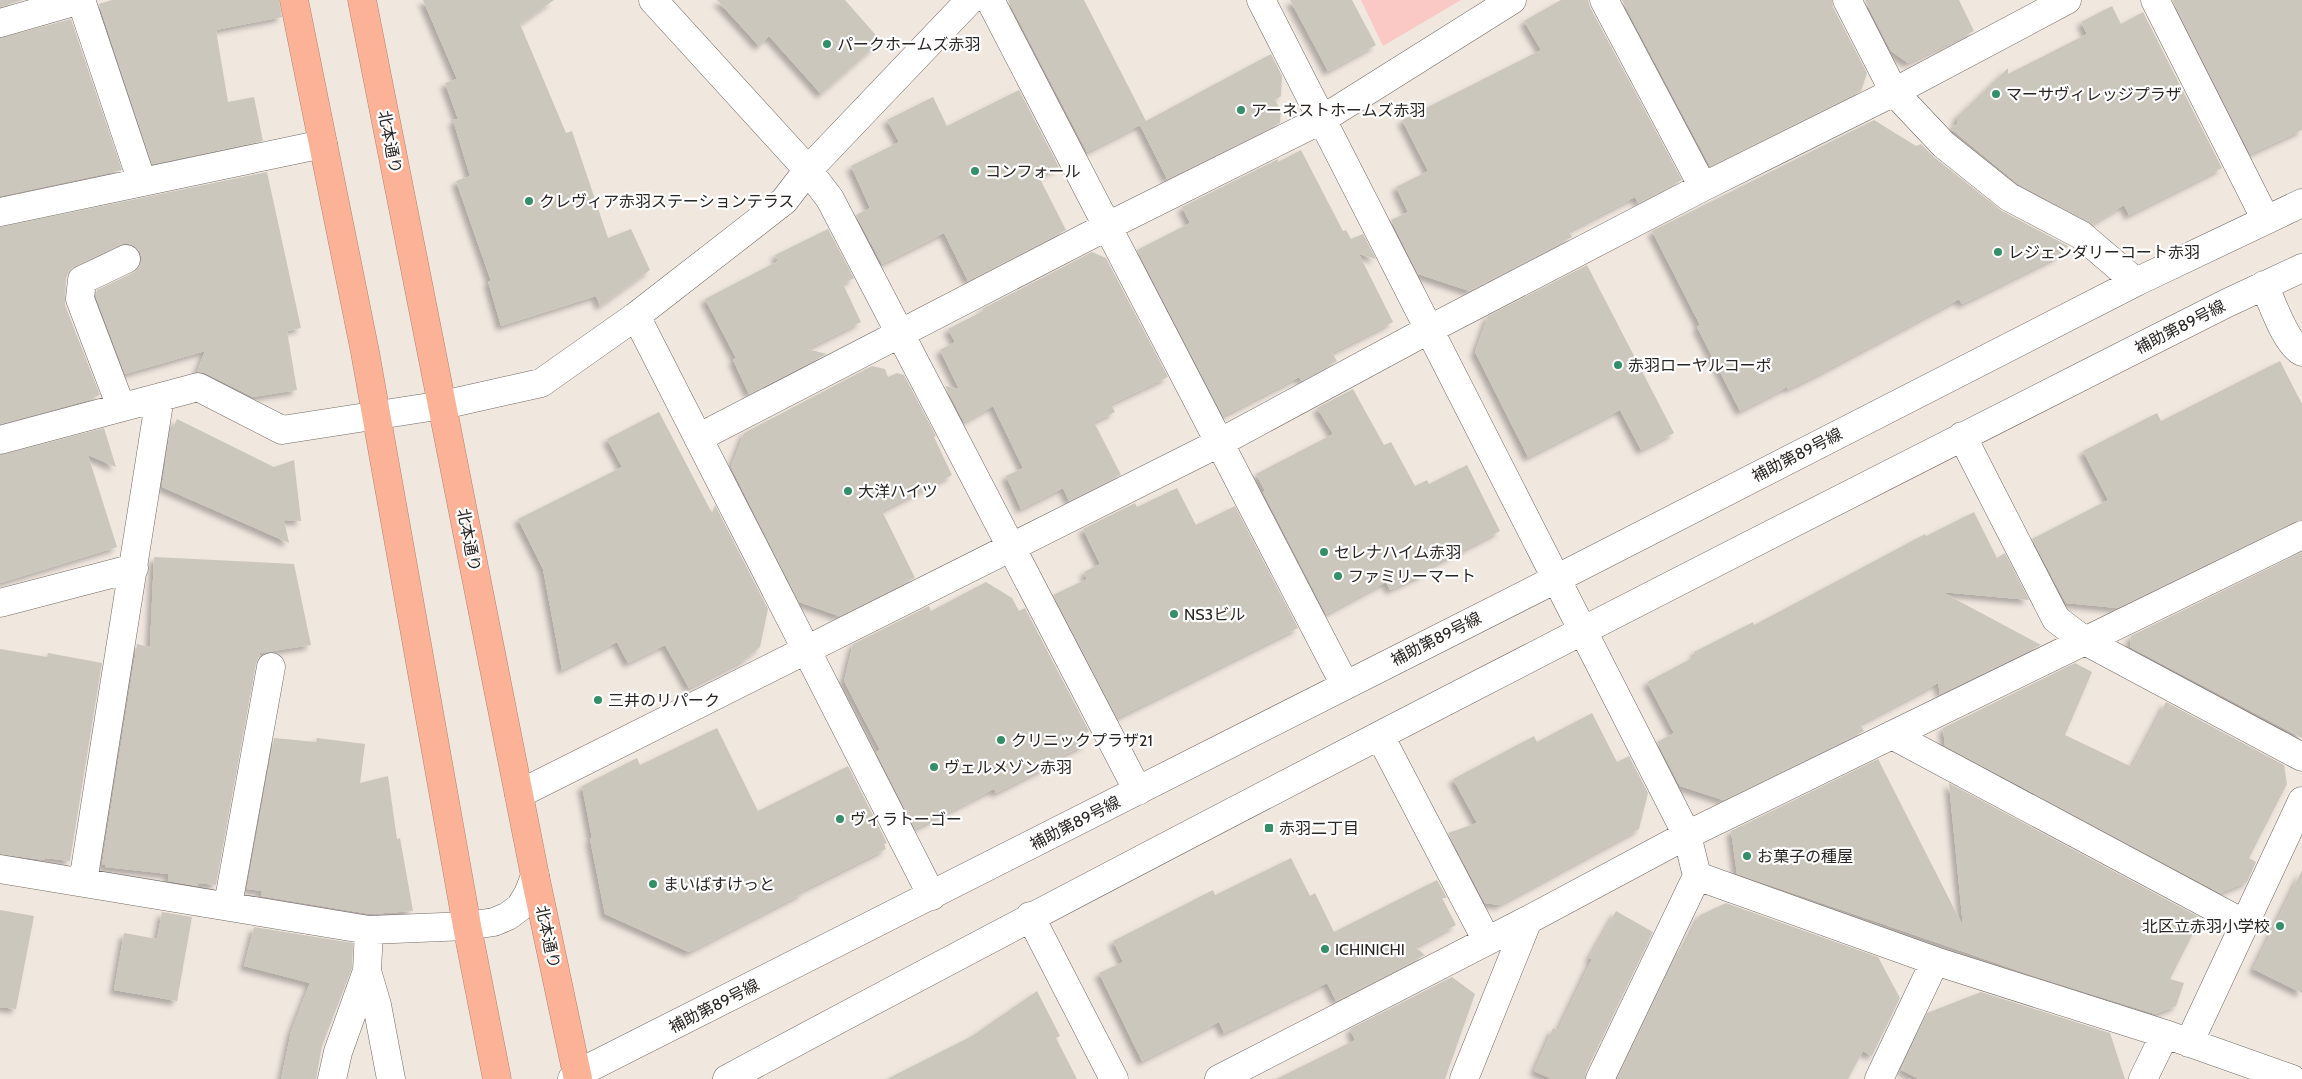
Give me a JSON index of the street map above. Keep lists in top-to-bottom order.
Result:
{
  "streets": {
    "highway": ["北本通り"],
    "street": ["補助第89号線"]
  },
  "crossings": [
    ["北本通り", "補助第89号線"]
  ],
  "places": {
    "other": [
      "パークホームズ赤羽",
      "マーサヴィレッジプラザ",
      "アーネストホームズ赤羽",
      "コンフォール",
      "クレヴィア赤羽ステーションテラス",
      "レジェンダリーコート赤羽",
      "赤羽ローヤルコーポ",
      "大洋ハイツ",
      "セレナハイム赤羽",
      "ファミリーマート",
      "NS3ビル",
      "三井のリパーク",
      "クリニックプラザ21",
      "ヴェルメゾン赤羽",
      "ヴィラトーゴー",
      "お菓子の種屋",
      "まいばすけっと",
      "北区立赤羽小学校",
      "ICHINICHI"
    ],
    "transit": ["赤羽二丁目"]
  }
}
